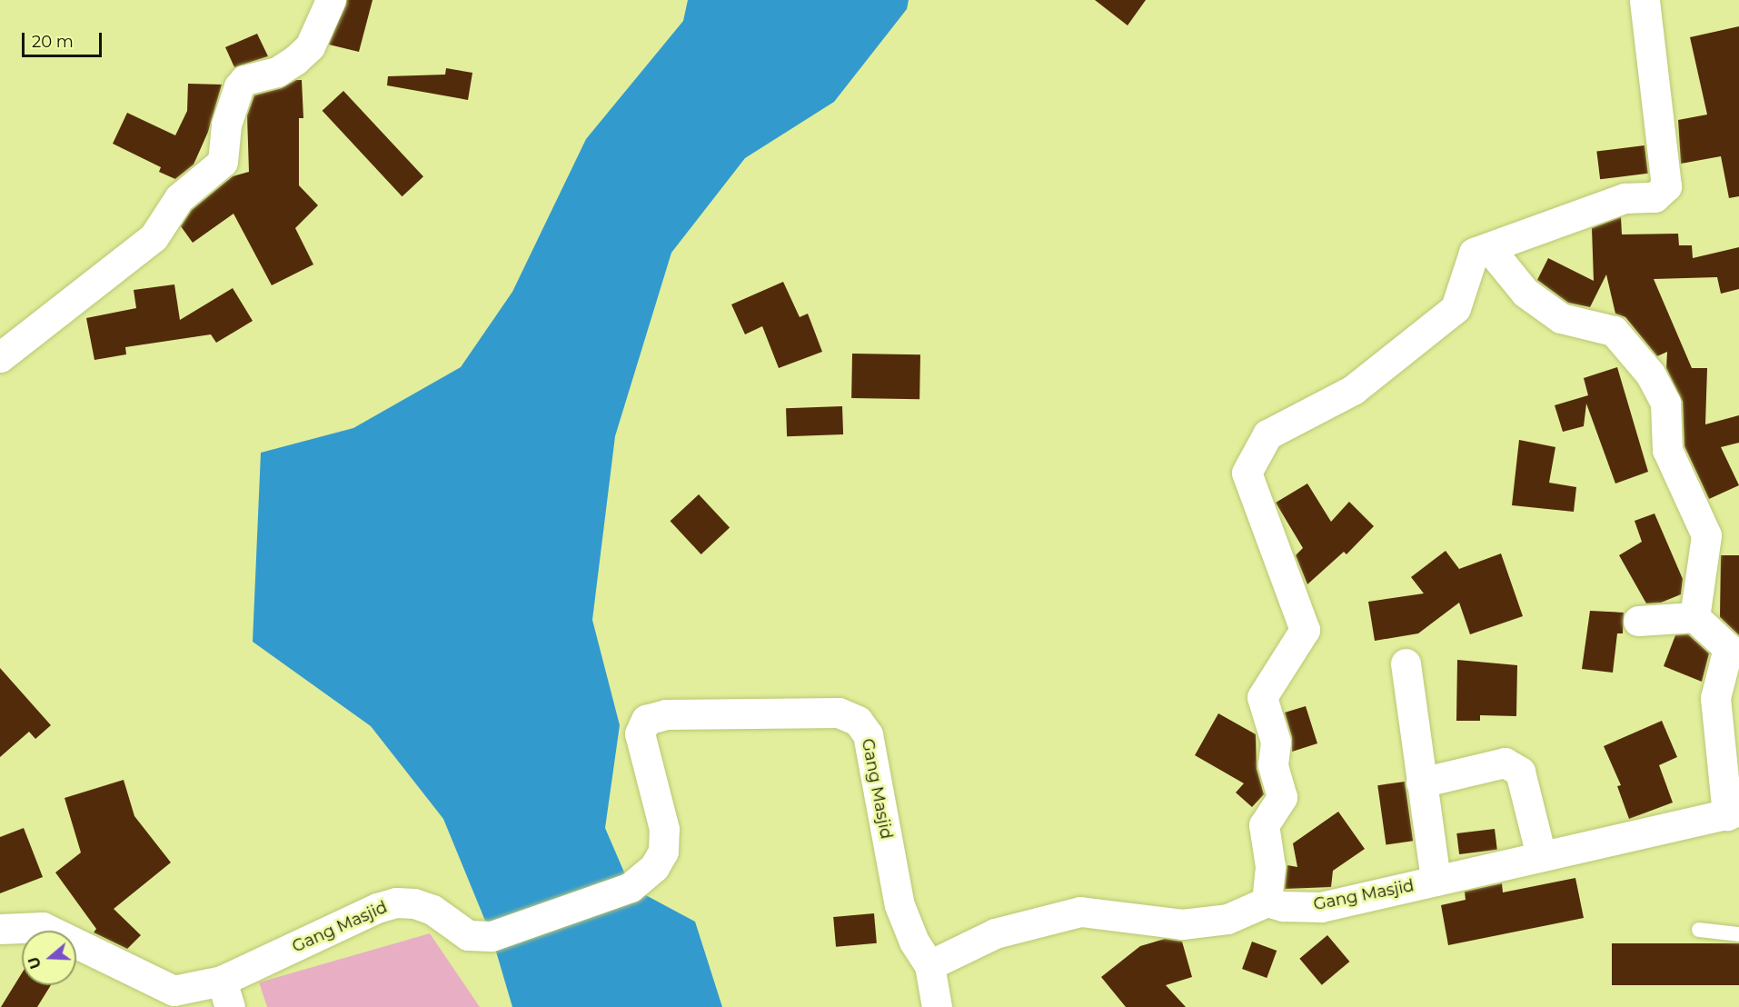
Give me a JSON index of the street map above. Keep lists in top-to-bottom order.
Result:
{
  "streets": {
    "street": ["Gang Masjid"]
  },
  "scale_bar": "20 m",
  "north": "left"
}
